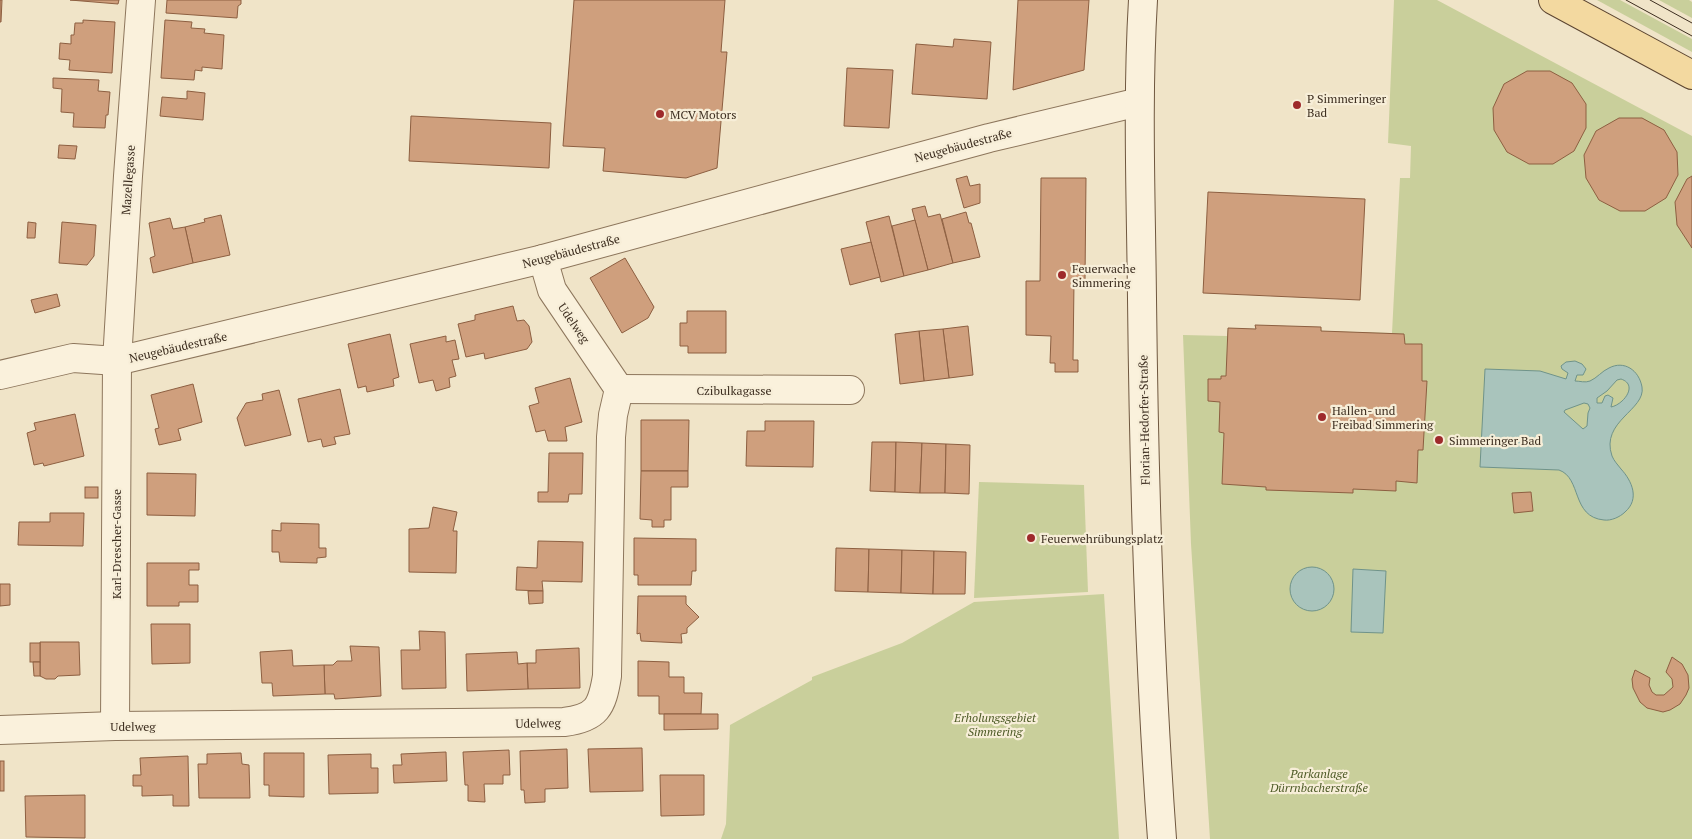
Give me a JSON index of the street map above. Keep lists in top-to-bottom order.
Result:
{
  "streets": {
    "street": [
      "Neugebäudestraße",
      "Mazellegasse",
      "Udelweg",
      "Czibulkagasse",
      "Florian-Hedorfer-Straße",
      "Karl-Drescher-Gasse"
    ]
  },
  "crossings": [
    ["Neugebäudestraße", "Mazellegasse"],
    ["Neugebäudestraße", "Udelweg"],
    ["Neugebäudestraße", "Florian-Hedorfer-Straße"],
    ["Neugebäudestraße", "Karl-Drescher-Gasse"],
    ["Mazellegasse", "Karl-Drescher-Gasse"],
    ["Udelweg", "Czibulkagasse"],
    ["Udelweg", "Karl-Drescher-Gasse"]
  ],
  "parks": ["Erholungsgebiet Simmering", "Parkanlage Dürrnbacherstraße"],
  "places": [
    "P Simmeringer Bad",
    "MCV Motors",
    "Feuerwache Simmering",
    "Hallen- und Freibad Simmering",
    "Simmeringer Bad",
    "Feuerwehrübungsplatz"
  ]
}
